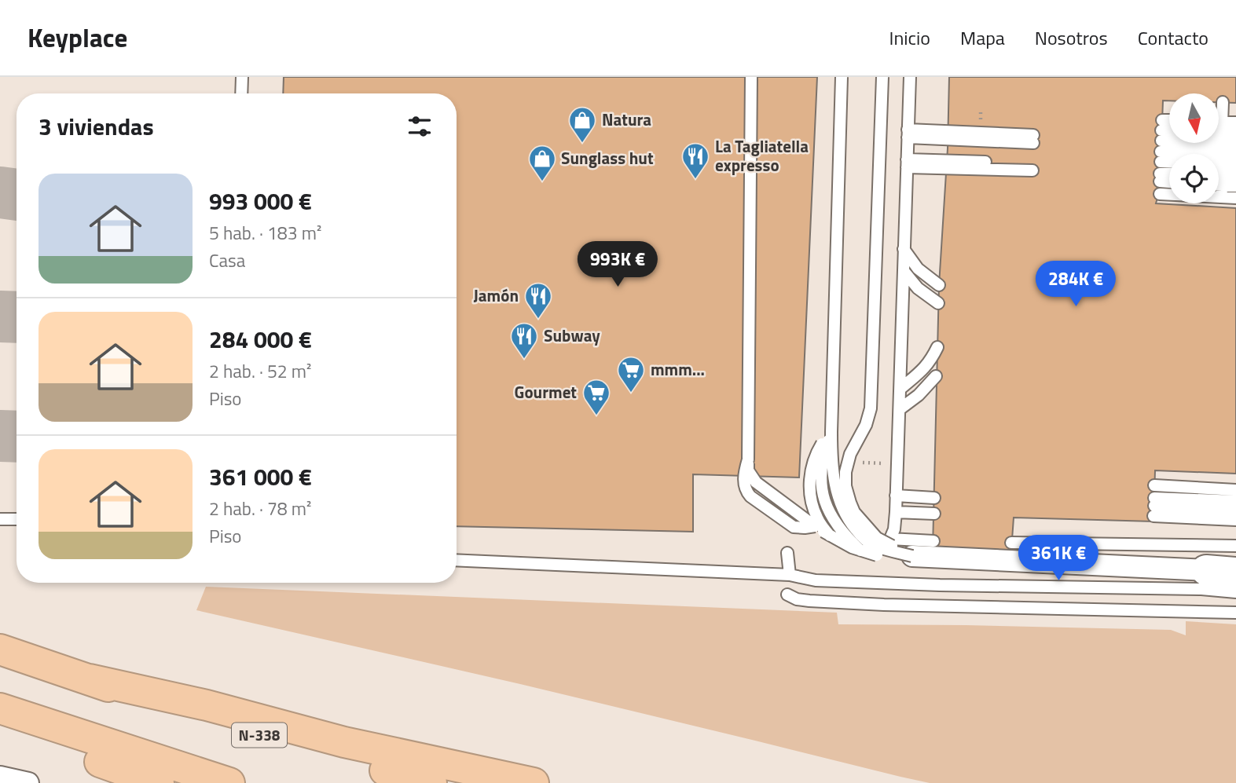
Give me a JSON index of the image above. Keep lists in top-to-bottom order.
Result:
{
  "streets": {
    "highway": ["N-338"]
  },
  "places": {
    "shop": ["Natura", "Sunglass hut"],
    "restaurant": ["La Tagliatella expresso", "Jamón", "Subway"],
    "supermarket": ["mmm...", "Gourmet"]
  },
  "north": "bottom",
  "page": {
    "header": "Keyplace",
    "nav": [
      "Inicio",
      "Mapa",
      "Nosotros",
      "Contacto"
    ],
    "heading": "3 viviendas",
    "list": [
      {
        "name": "993 000 €",
        "note": "5 hab. · 183 m² · Casa"
      },
      {
        "name": "284 000 €",
        "note": "2 hab. · 52 m² · Piso"
      },
      {
        "name": "361 000 €",
        "note": "2 hab. · 78 m² · Piso"
      }
    ],
    "price": ["993K €", "284K €", "361K €"]
  }
}
